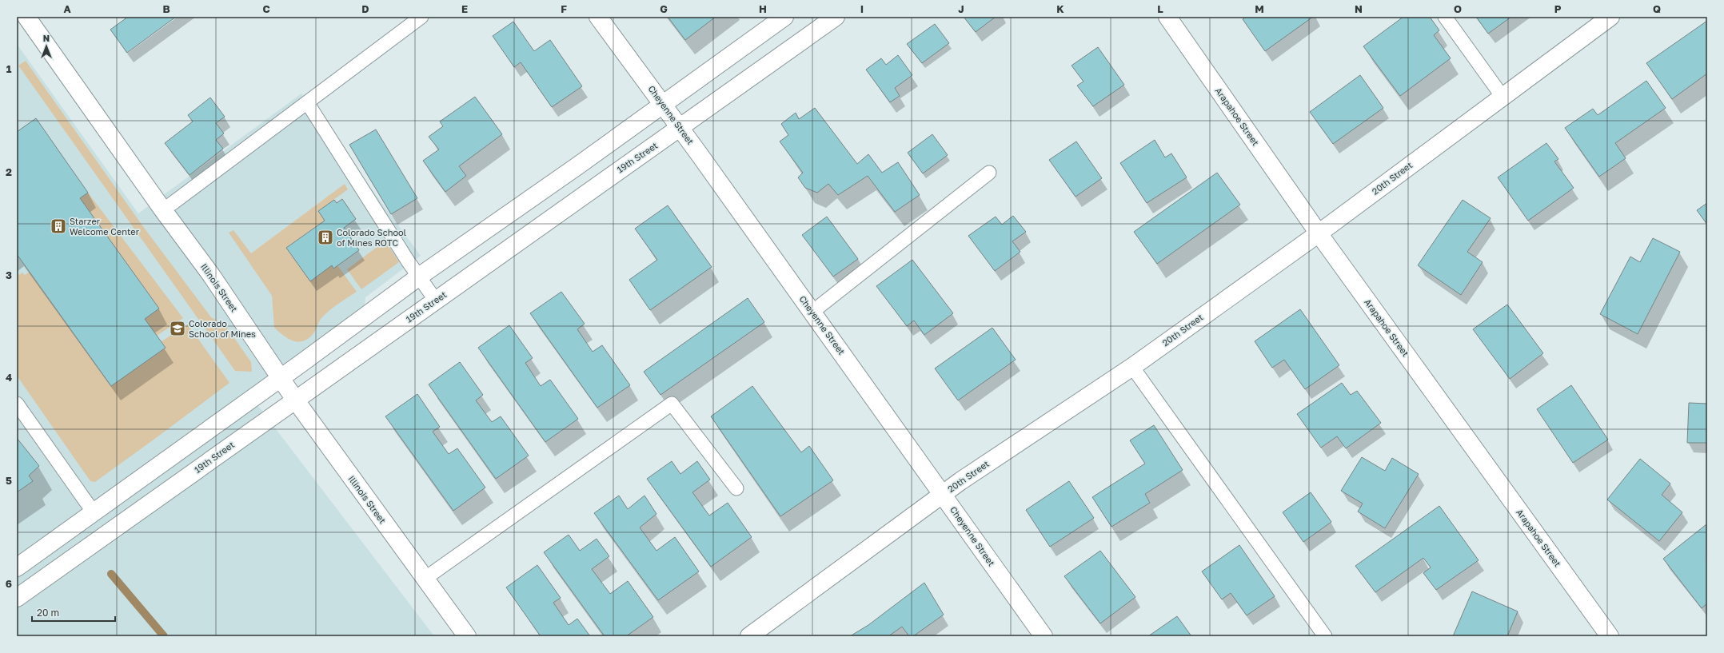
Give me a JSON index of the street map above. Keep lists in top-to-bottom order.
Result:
{
  "streets": {
    "street": [
      "Cheyenne Street",
      "Arapahoe Street",
      "19th Street",
      "20th Street",
      "Illinois Street"
    ]
  },
  "crossings": [
    ["Cheyenne Street", "19th Street"],
    ["Cheyenne Street", "20th Street"],
    ["Arapahoe Street", "20th Street"],
    ["19th Street", "Illinois Street"]
  ],
  "places": {
    "building": ["Starzer Welcome Center", "Colorado School of Mines ROTC"],
    "school or university": ["Colorado School of Mines"]
  },
  "scale_bar": "20 m",
  "north": "top",
  "grid": {
    "columns": [
      "A",
      "B",
      "C",
      "D",
      "E",
      "F",
      "G",
      "H",
      "I",
      "J",
      "K",
      "L",
      "M",
      "N",
      "O",
      "P",
      "Q"
    ],
    "rows": [
      "1",
      "2",
      "3",
      "4",
      "5",
      "6"
    ]
  }
}
